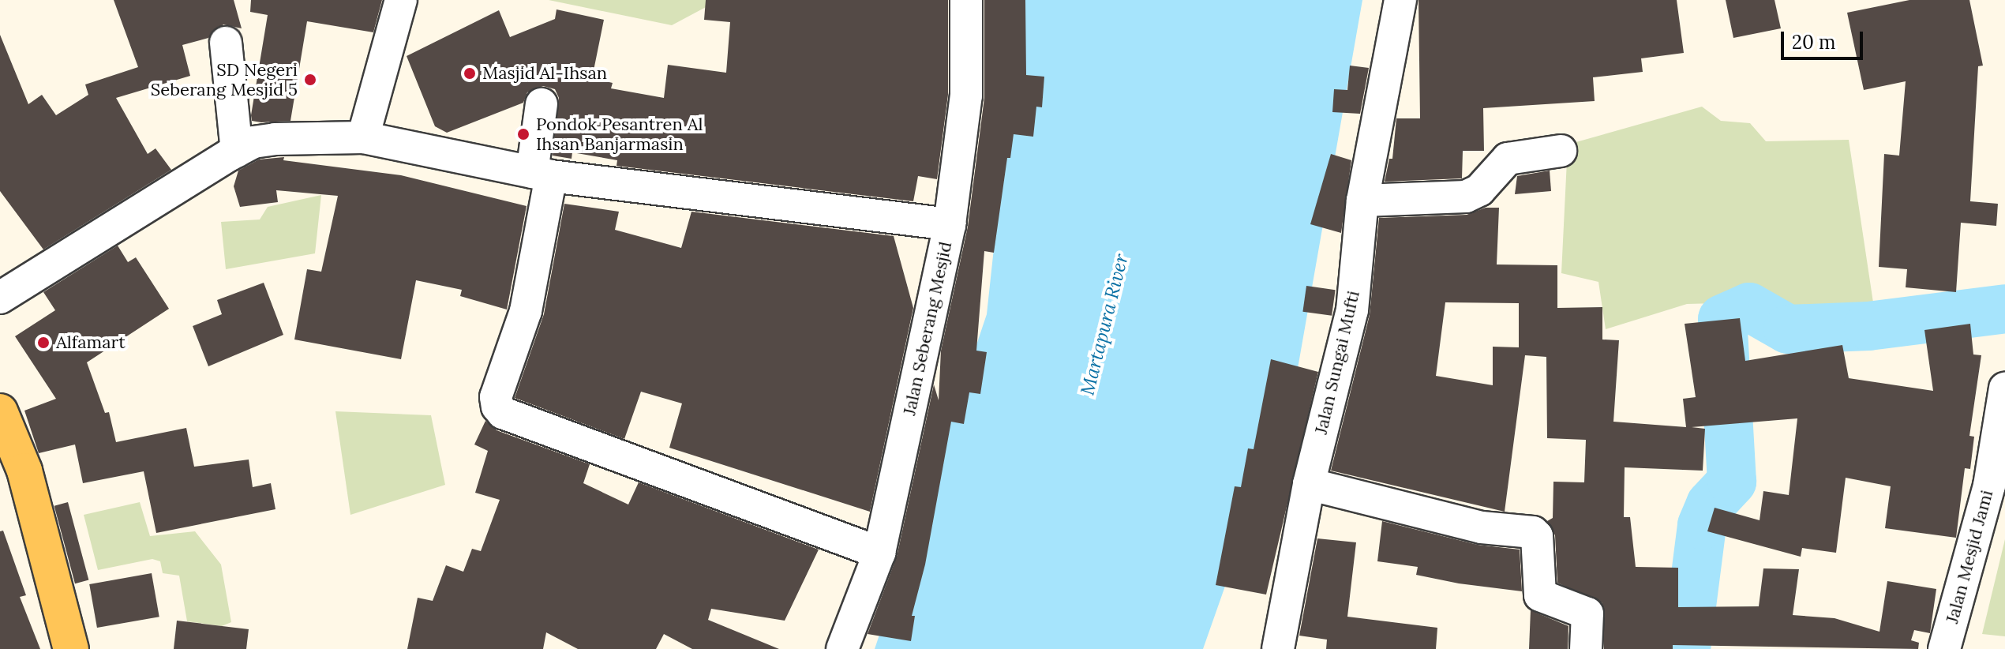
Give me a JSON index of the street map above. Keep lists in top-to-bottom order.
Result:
{
  "streets": {
    "street": ["Jalan Seberang Mesjid", "Jalan Sungai Mufti", "Jalan Mesjid Jami"]
  },
  "water": ["Martapura River"],
  "places": [
    "Masjid Al-Ihsan",
    "SD Negeri Seberang Mesjid 5",
    "Pondok Pesantren Al Ihsan Banjarmasin",
    "Alfamart"
  ],
  "scale_bar": "20 m"
}
